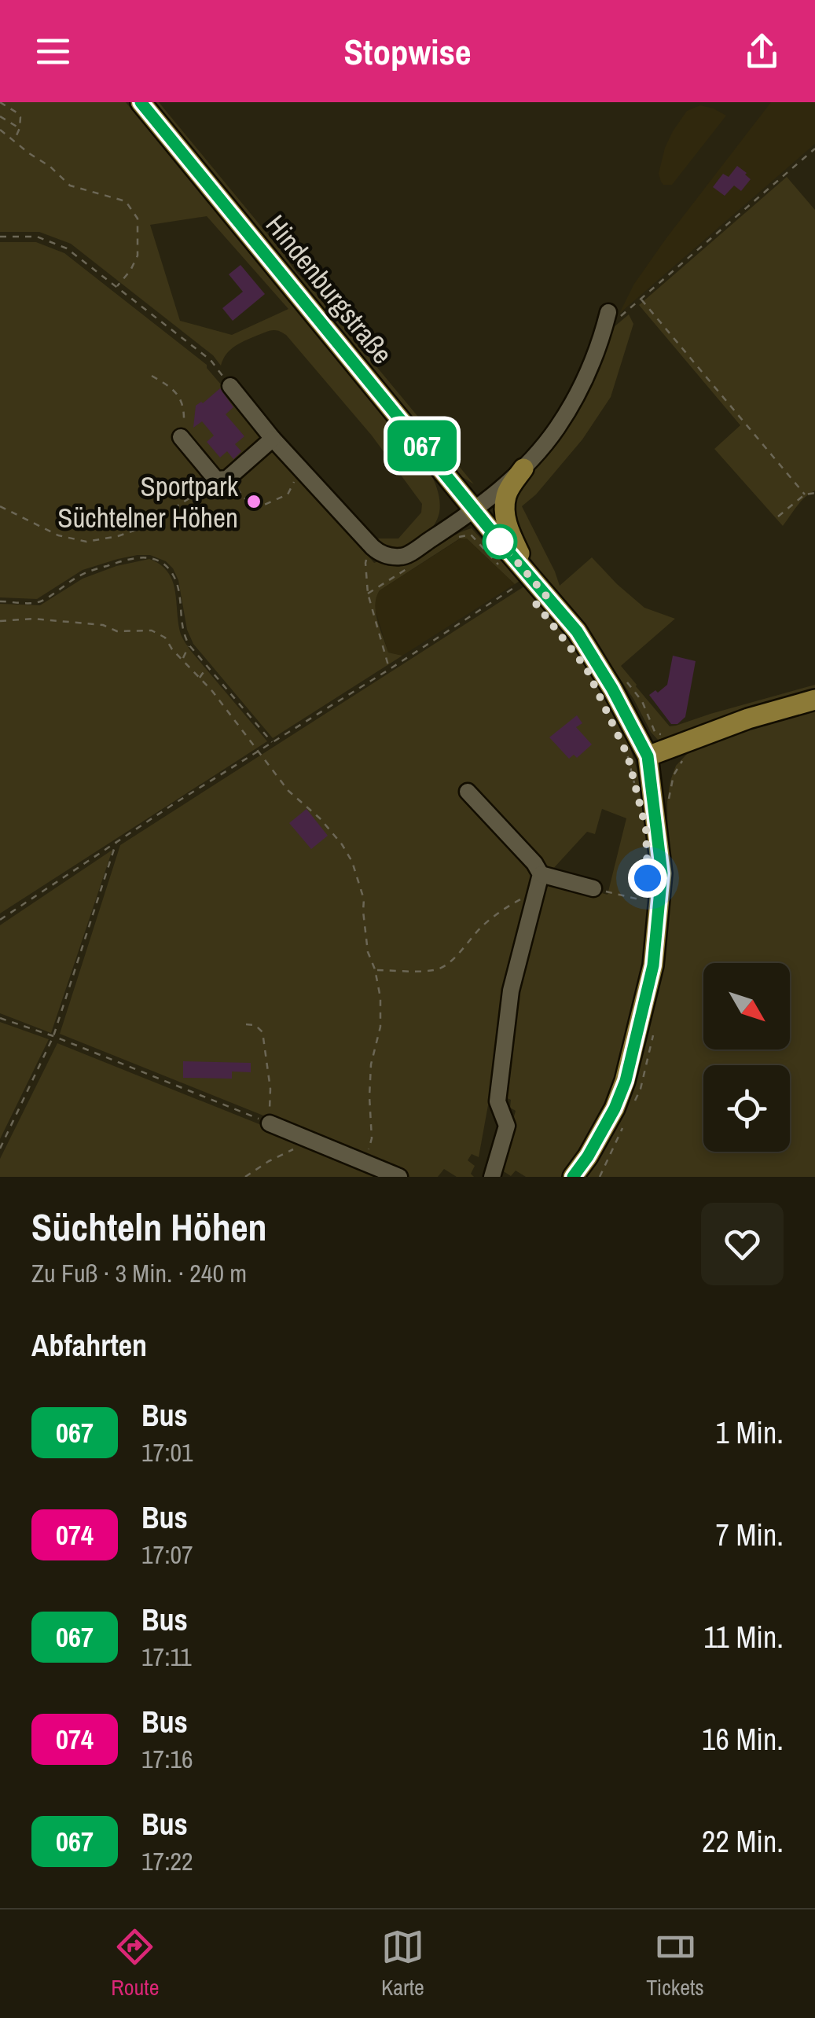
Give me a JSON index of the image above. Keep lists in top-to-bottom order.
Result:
{
  "streets": {
    "main road": ["Hindenburgstraße"]
  },
  "places": ["Sportpark Süchtelner Höhen"],
  "lines": ["bus line 067"],
  "north": "bottom right",
  "page": {
    "header": "Stopwise",
    "on_map": "067",
    "heading": [
      ["Süchteln Höhen", "Zu Fuß · 3 Min. · 240 m"],
      "Abfahrten"
    ],
    "list": [
      {
        "mark": "067",
        "name": "Bus",
        "note": "17:01",
        "value": "1 Min."
      },
      {
        "mark": "074",
        "name": "Bus",
        "note": "17:07",
        "value": "7 Min."
      },
      {
        "mark": "067",
        "name": "Bus",
        "note": "17:11",
        "value": "11 Min."
      },
      {
        "mark": "074",
        "name": "Bus",
        "note": "17:16",
        "value": "16 Min."
      },
      {
        "mark": "067",
        "name": "Bus",
        "note": "17:22",
        "value": "22 Min."
      }
    ],
    "tabs": ["Route", "Karte", "Tickets"]
  }
}
